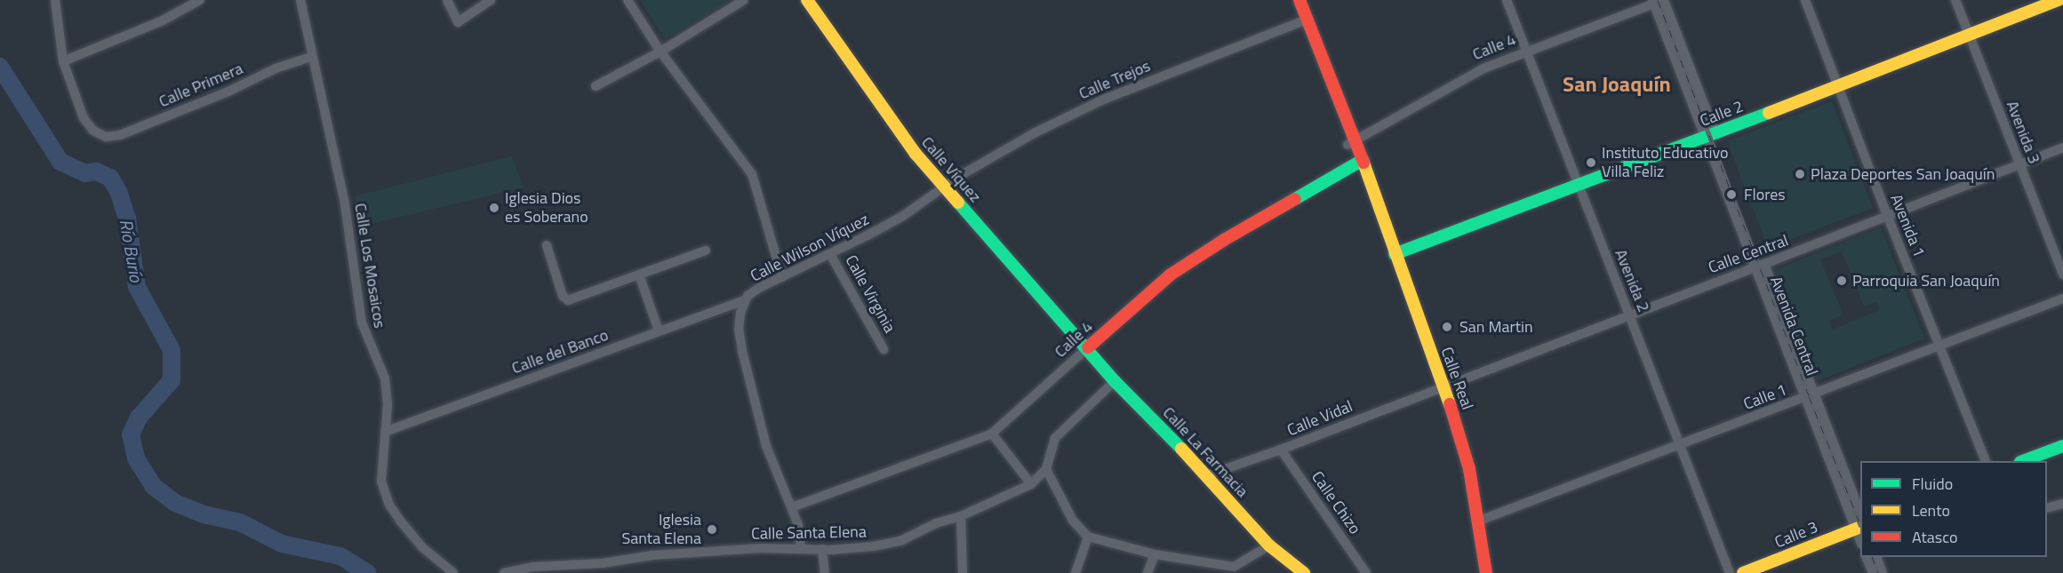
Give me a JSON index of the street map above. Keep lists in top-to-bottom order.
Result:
{
  "streets": {
    "main road": [
      "Calle 4",
      "Calle 2",
      "Calle Víquez",
      "Calle Real",
      "Calle La Farmacia",
      "Calle 3"
    ],
    "street": [
      "Calle Trejos",
      "Calle Primera",
      "Avenida 3",
      "Avenida 1",
      "Calle Wilson Víquez",
      "Calle Central",
      "Calle Los Mosaicos",
      "Avenida 2",
      "Calle Virginia",
      "Avenida Central",
      "Calle del Banco",
      "Calle 1",
      "Calle Vidal",
      "Calle Chizo",
      "Calle Santa Elena"
    ]
  },
  "crossings": [
    ["Calle 4", "Calle Víquez"],
    ["Calle 4", "Calle Wilson Víquez"],
    ["Calle 4", "Avenida 2"],
    ["Calle 4", "Avenida Central"],
    ["Calle 4", "Calle Real"],
    ["Calle 4", "Calle La Farmacia"],
    ["Calle Trejos", "Calle Víquez"],
    ["Calle Trejos", "Calle Wilson Víquez"],
    ["Calle Trejos", "Calle Real"],
    ["Calle Primera", "Calle Los Mosaicos"],
    ["Calle 2", "Avenida 3"],
    ["Calle 2", "Avenida 1"],
    ["Calle 2", "Avenida 2"],
    ["Calle 2", "Avenida Central"],
    ["Calle 2", "Calle Real"],
    ["Avenida 3", "Calle Central"],
    ["Calle Víquez", "Calle Wilson Víquez"],
    ["Calle Víquez", "Calle La Farmacia"],
    ["Avenida 1", "Calle Central"],
    ["Avenida 1", "Calle 1"],
    ["Calle Wilson Víquez", "Calle Virginia"],
    ["Calle Wilson Víquez", "Calle del Banco"],
    ["Calle Wilson Víquez", "Calle Santa Elena"],
    ["Calle Central", "Avenida 2"],
    ["Calle Central", "Avenida Central"],
    ["Calle Central", "Calle Real"],
    ["Calle Central", "Calle Vidal"],
    ["Calle Los Mosaicos", "Calle del Banco"],
    ["Avenida 2", "Calle 1"],
    ["Avenida Central", "Calle 1"],
    ["Avenida Central", "Calle 3"],
    ["Calle Real", "Calle 1"],
    ["Calle Real", "Calle Vidal"],
    ["Calle Vidal", "Calle La Farmacia"],
    ["Calle Vidal", "Calle Chizo"]
  ],
  "districts": ["San Joaquín"],
  "water": ["Río Burío"],
  "places": [
    "Instituto Educativo Villa Feliz",
    "Plaza Deportes San Joaquín",
    "Flores",
    "Iglesia Dios es Soberano",
    "Parroquia San Joaquín",
    "San Martin",
    "Iglesia Santa Elena"
  ],
  "legend": ["Fluido", "Lento", "Atasco"]
}
